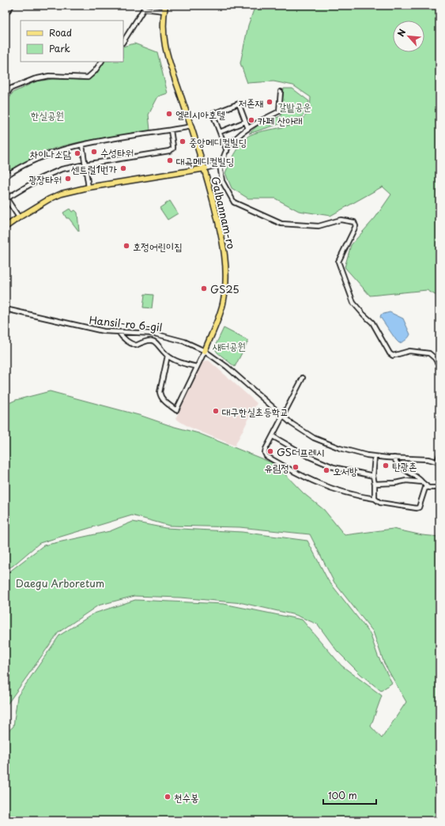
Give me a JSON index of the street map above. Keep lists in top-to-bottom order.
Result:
{
  "streets": {
    "main road": ["Galbannam-ro"],
    "street": ["Hansil-ro 6-gil"]
  },
  "crossings": [
    ["Galbannam-ro", "Hansil-ro 6-gil"]
  ],
  "parks": [
    "갈밭공운",
    "한실공원",
    "새터공원",
    "Daegu Arboretum"
  ],
  "places": [
    "저존재",
    "엘리시아호텔",
    "카페 산아래",
    "중앙메디컬빌딩",
    "수성타워",
    "차이나소담",
    "대곡메디컬빌딩",
    "센트럴1번가",
    "광장타워",
    "호정어린이집",
    "GS25",
    "대구한실초등학교",
    "GS더프레시",
    "탄광촌",
    "유림정",
    "오서방",
    "천수봉"
  ],
  "legend": ["Road", "Park"],
  "scale_bar": "100 m",
  "north": "top left"
}
